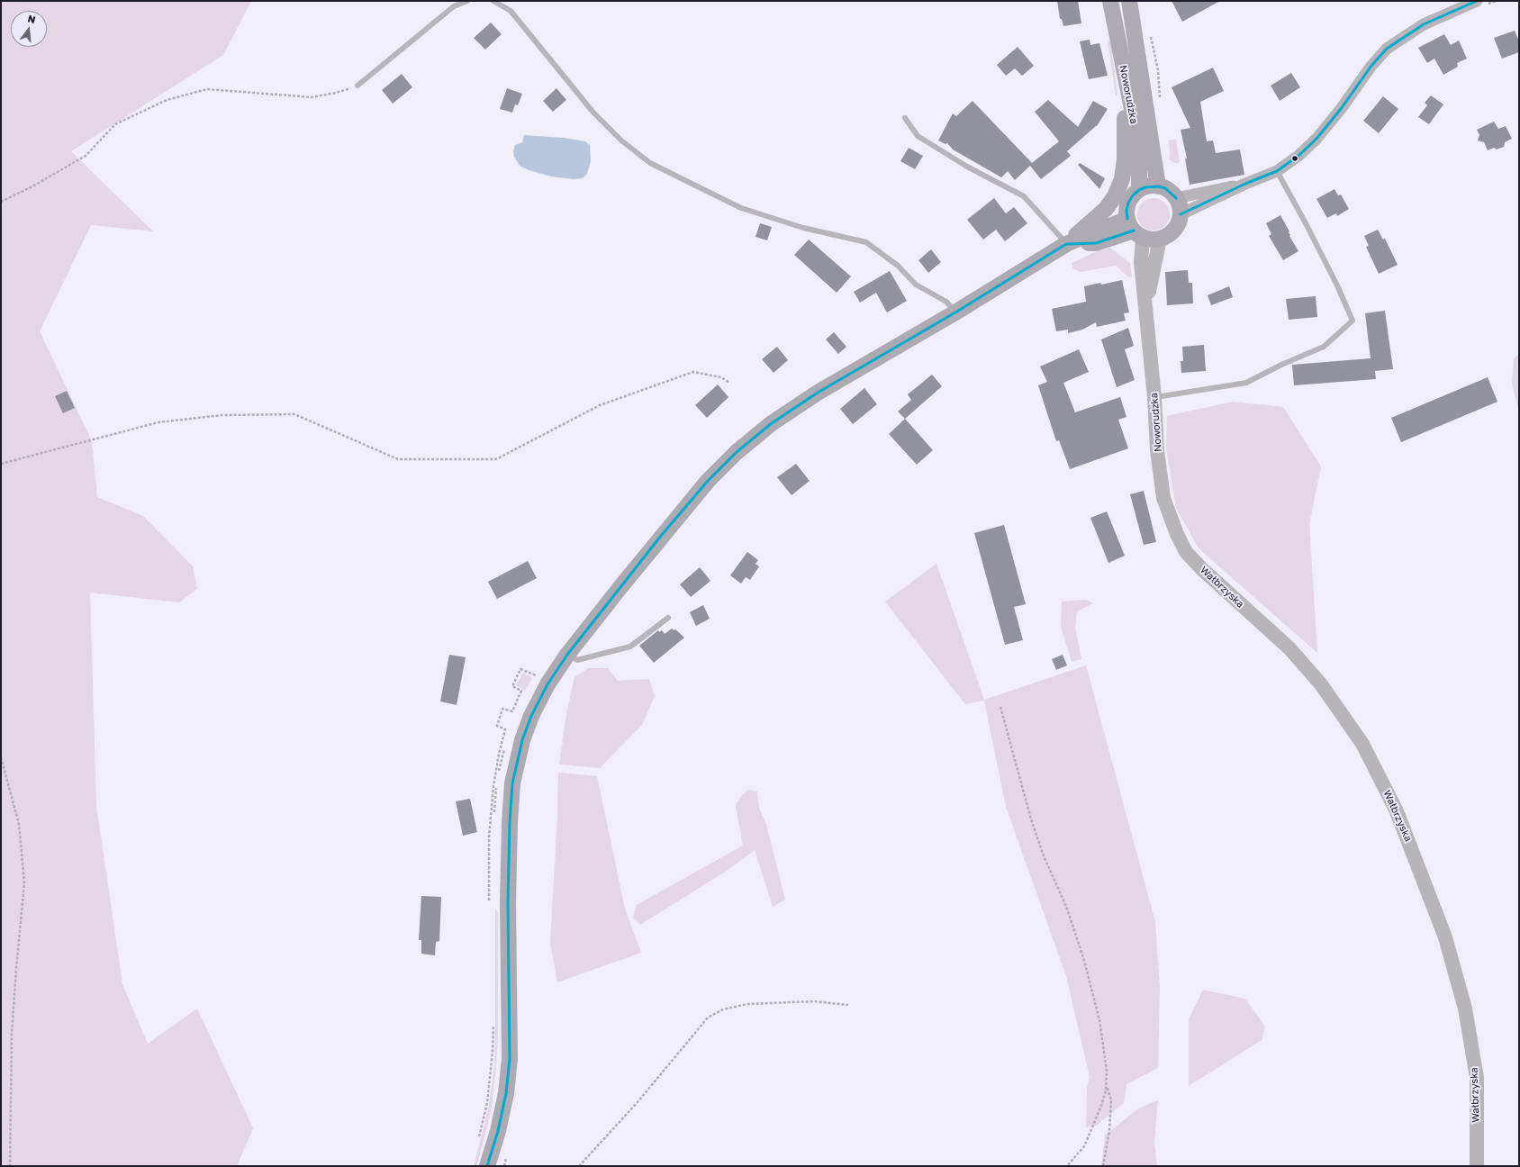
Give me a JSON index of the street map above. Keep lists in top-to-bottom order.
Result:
{
  "streets": {
    "main road": ["Noworudzka"],
    "street": ["Wałbrzyska"]
  },
  "crossings": [
    ["Noworudzka", "Wałbrzyska"]
  ],
  "north": "top"
}
